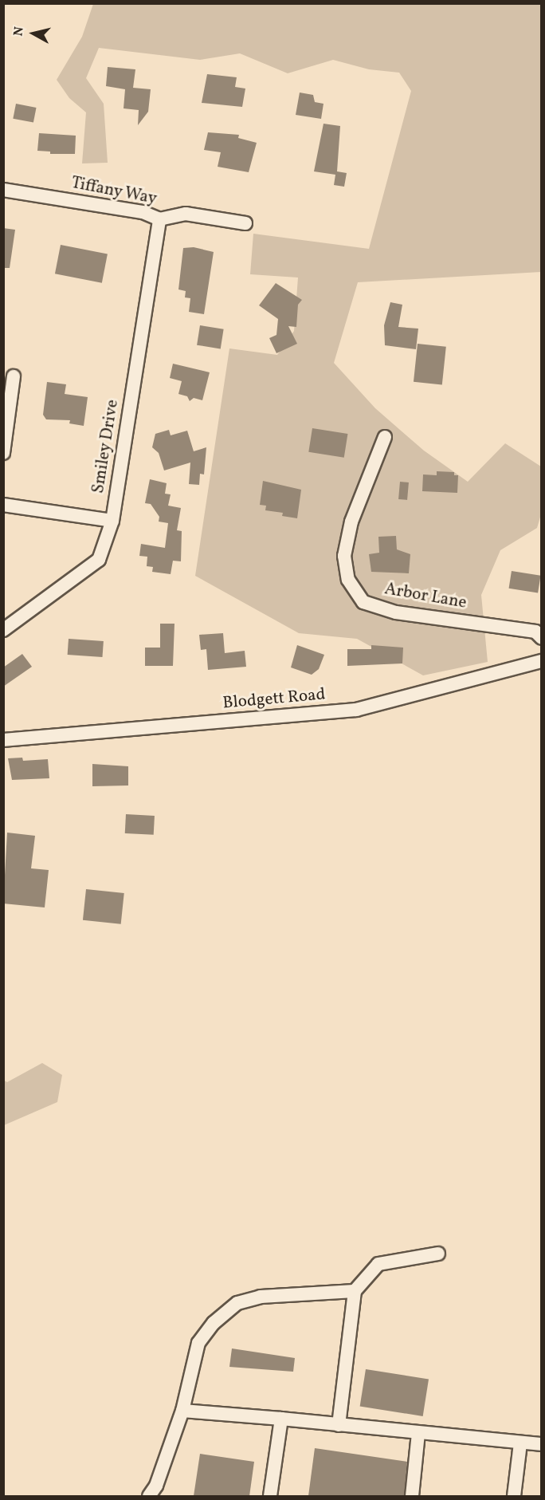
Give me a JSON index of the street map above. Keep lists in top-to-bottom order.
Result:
{
  "streets": {
    "street": [
      "Tiffany Way",
      "Smiley Drive",
      "Arbor Lane",
      "Blodgett Road"
    ]
  },
  "crossings": [
    ["Tiffany Way", "Smiley Drive"]
  ],
  "north": "left"
}
